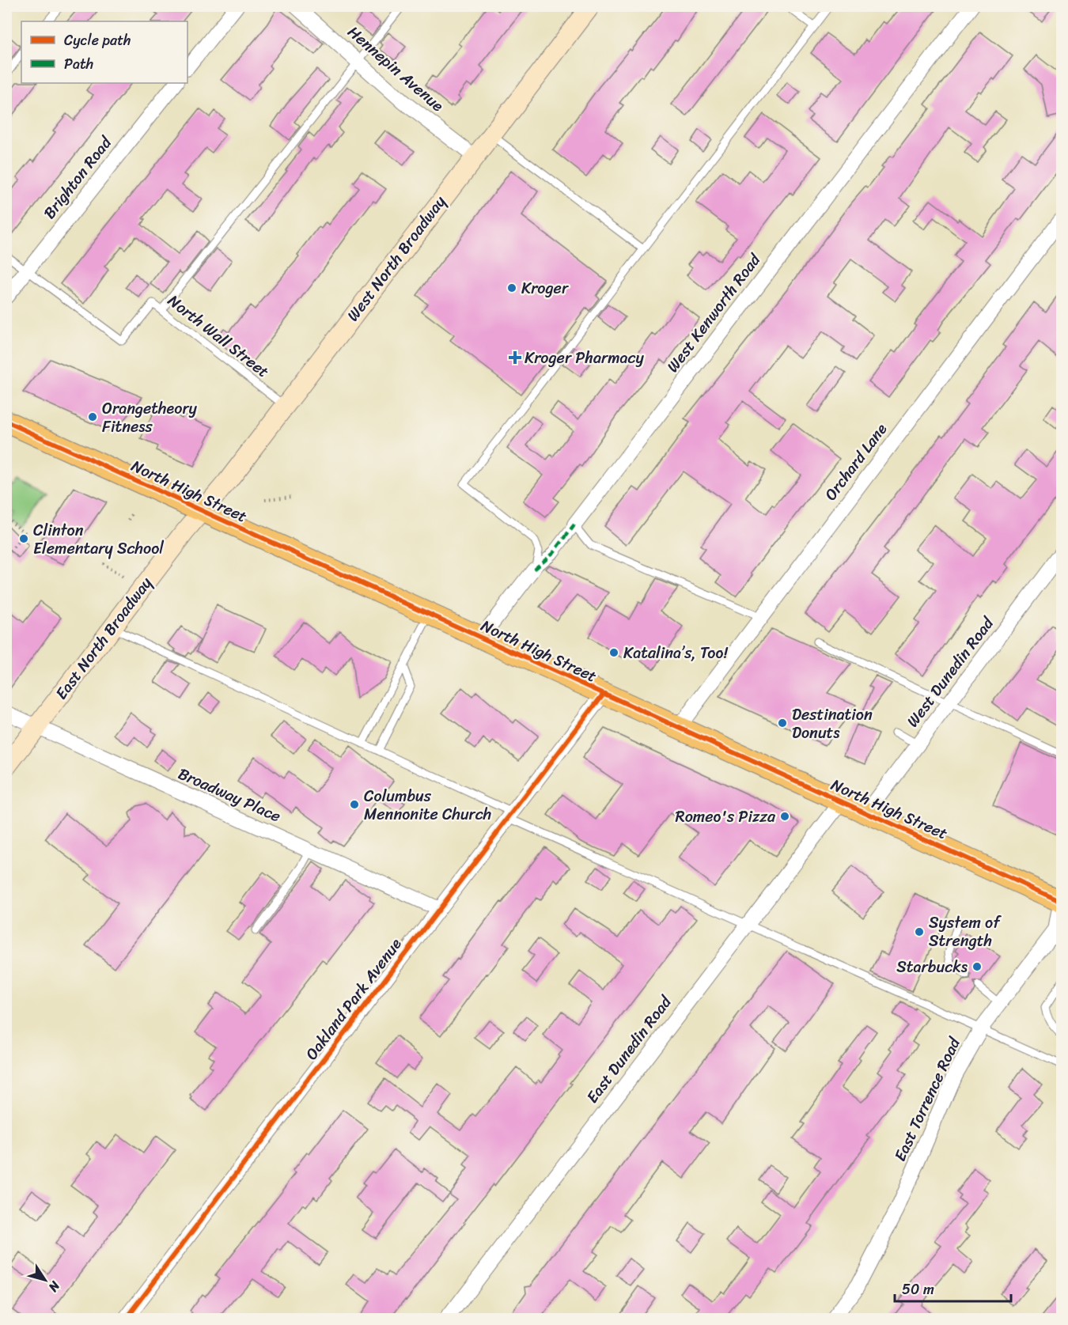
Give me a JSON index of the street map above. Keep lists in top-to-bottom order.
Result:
{
  "streets": {
    "main road": ["West North Broadway", "North High Street", "East North Broadway"],
    "street": [
      "Hennepin Avenue",
      "Brighton Road",
      "West Kenworth Road",
      "Orchard Lane",
      "West Dunedin Road",
      "Broadway Place",
      "Oakland Park Avenue",
      "East Dunedin Road",
      "East Torrence Road"
    ],
    "lane": ["North Wall Street"]
  },
  "crossings": [
    ["Hennepin Avenue", "West North Broadway"],
    ["Brighton Road", "North Wall Street"],
    ["West North Broadway", "North Wall Street"],
    ["West North Broadway", "North High Street"],
    ["West North Broadway", "East North Broadway"],
    ["West Kenworth Road", "North High Street"],
    ["Orchard Lane", "North High Street"],
    ["North High Street", "East North Broadway"],
    ["North High Street", "West Dunedin Road"],
    ["North High Street", "Oakland Park Avenue"],
    ["North High Street", "East Dunedin Road"],
    ["North High Street", "East Torrence Road"],
    ["East North Broadway", "Broadway Place"],
    ["Broadway Place", "Oakland Park Avenue"]
  ],
  "places": {
    "other": [
      "Kroger",
      "Orangetheory Fitness",
      "Clinton Elementary School",
      "Katalina’s, Too!",
      "Destination Donuts",
      "Columbus Mennonite Church",
      "Romeo's Pizza",
      "System of Strength",
      "Starbucks"
    ],
    "health": ["Kroger Pharmacy"]
  },
  "legend": ["Cycle path", "Path"],
  "scale_bar": "50 m",
  "north": "bottom right"
}
